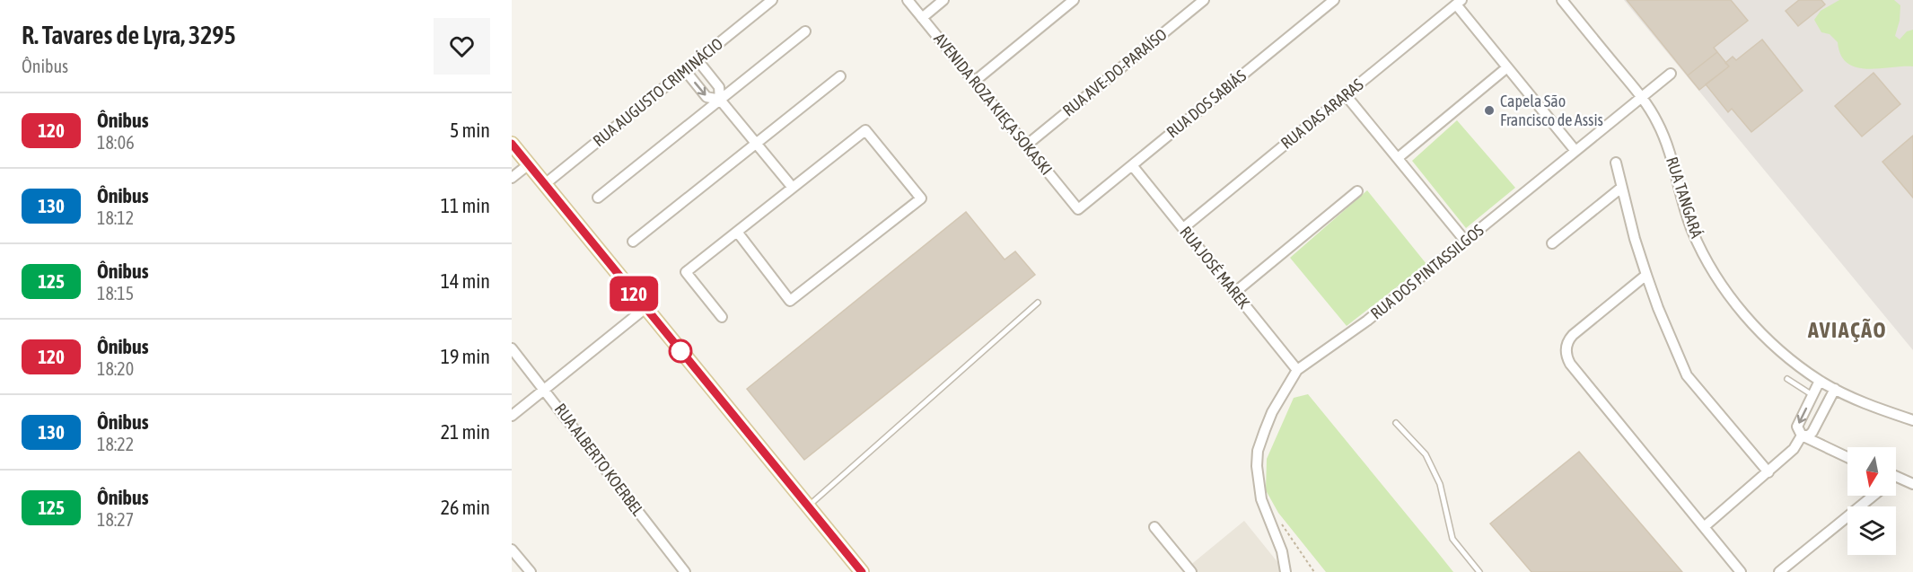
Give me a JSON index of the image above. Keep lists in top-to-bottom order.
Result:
{
  "streets": {
    "street": [
      "RUA AVE-DO-PARAÍSO",
      "RUA AUGUSTO CRIMINÁCIO",
      "AVENIDA ROZA KIEÇA SOKASKI",
      "RUA DOS SABIÁS",
      "RUA DAS ARARAS",
      "RUA TANGARÁ",
      "RUA JOSÉ MAREK",
      "RUA DOS PINTASSILGOS",
      "RUA ALBERTO KOERBEL"
    ]
  },
  "crossings": [
    ["RUA AVE-DO-PARAÍSO", "AVENIDA ROZA KIEÇA SOKASKI"],
    ["AVENIDA ROZA KIEÇA SOKASKI", "RUA DOS SABIÁS"],
    ["RUA DOS SABIÁS", "RUA JOSÉ MAREK"],
    ["RUA DAS ARARAS", "RUA JOSÉ MAREK"],
    ["RUA TANGARÁ", "RUA DOS PINTASSILGOS"],
    ["RUA JOSÉ MAREK", "RUA DOS PINTASSILGOS"]
  ],
  "districts": ["AVIAÇÃO"],
  "places": ["Capela São Francisco de Assis"],
  "lines": ["bus line 120"],
  "north": "bottom",
  "page": {
    "heading": ["R. Tavares de Lyra, 3295", "Ônibus"],
    "on_map": "120",
    "list": [
      {
        "mark": "120",
        "name": "Ônibus",
        "note": "18:06",
        "value": "5 min"
      },
      {
        "mark": "130",
        "name": "Ônibus",
        "note": "18:12",
        "value": "11 min"
      },
      {
        "mark": "125",
        "name": "Ônibus",
        "note": "18:15",
        "value": "14 min"
      },
      {
        "mark": "120",
        "name": "Ônibus",
        "note": "18:20",
        "value": "19 min"
      },
      {
        "mark": "130",
        "name": "Ônibus",
        "note": "18:22",
        "value": "21 min"
      },
      {
        "mark": "125",
        "name": "Ônibus",
        "note": "18:27",
        "value": "26 min"
      }
    ]
  }
}
